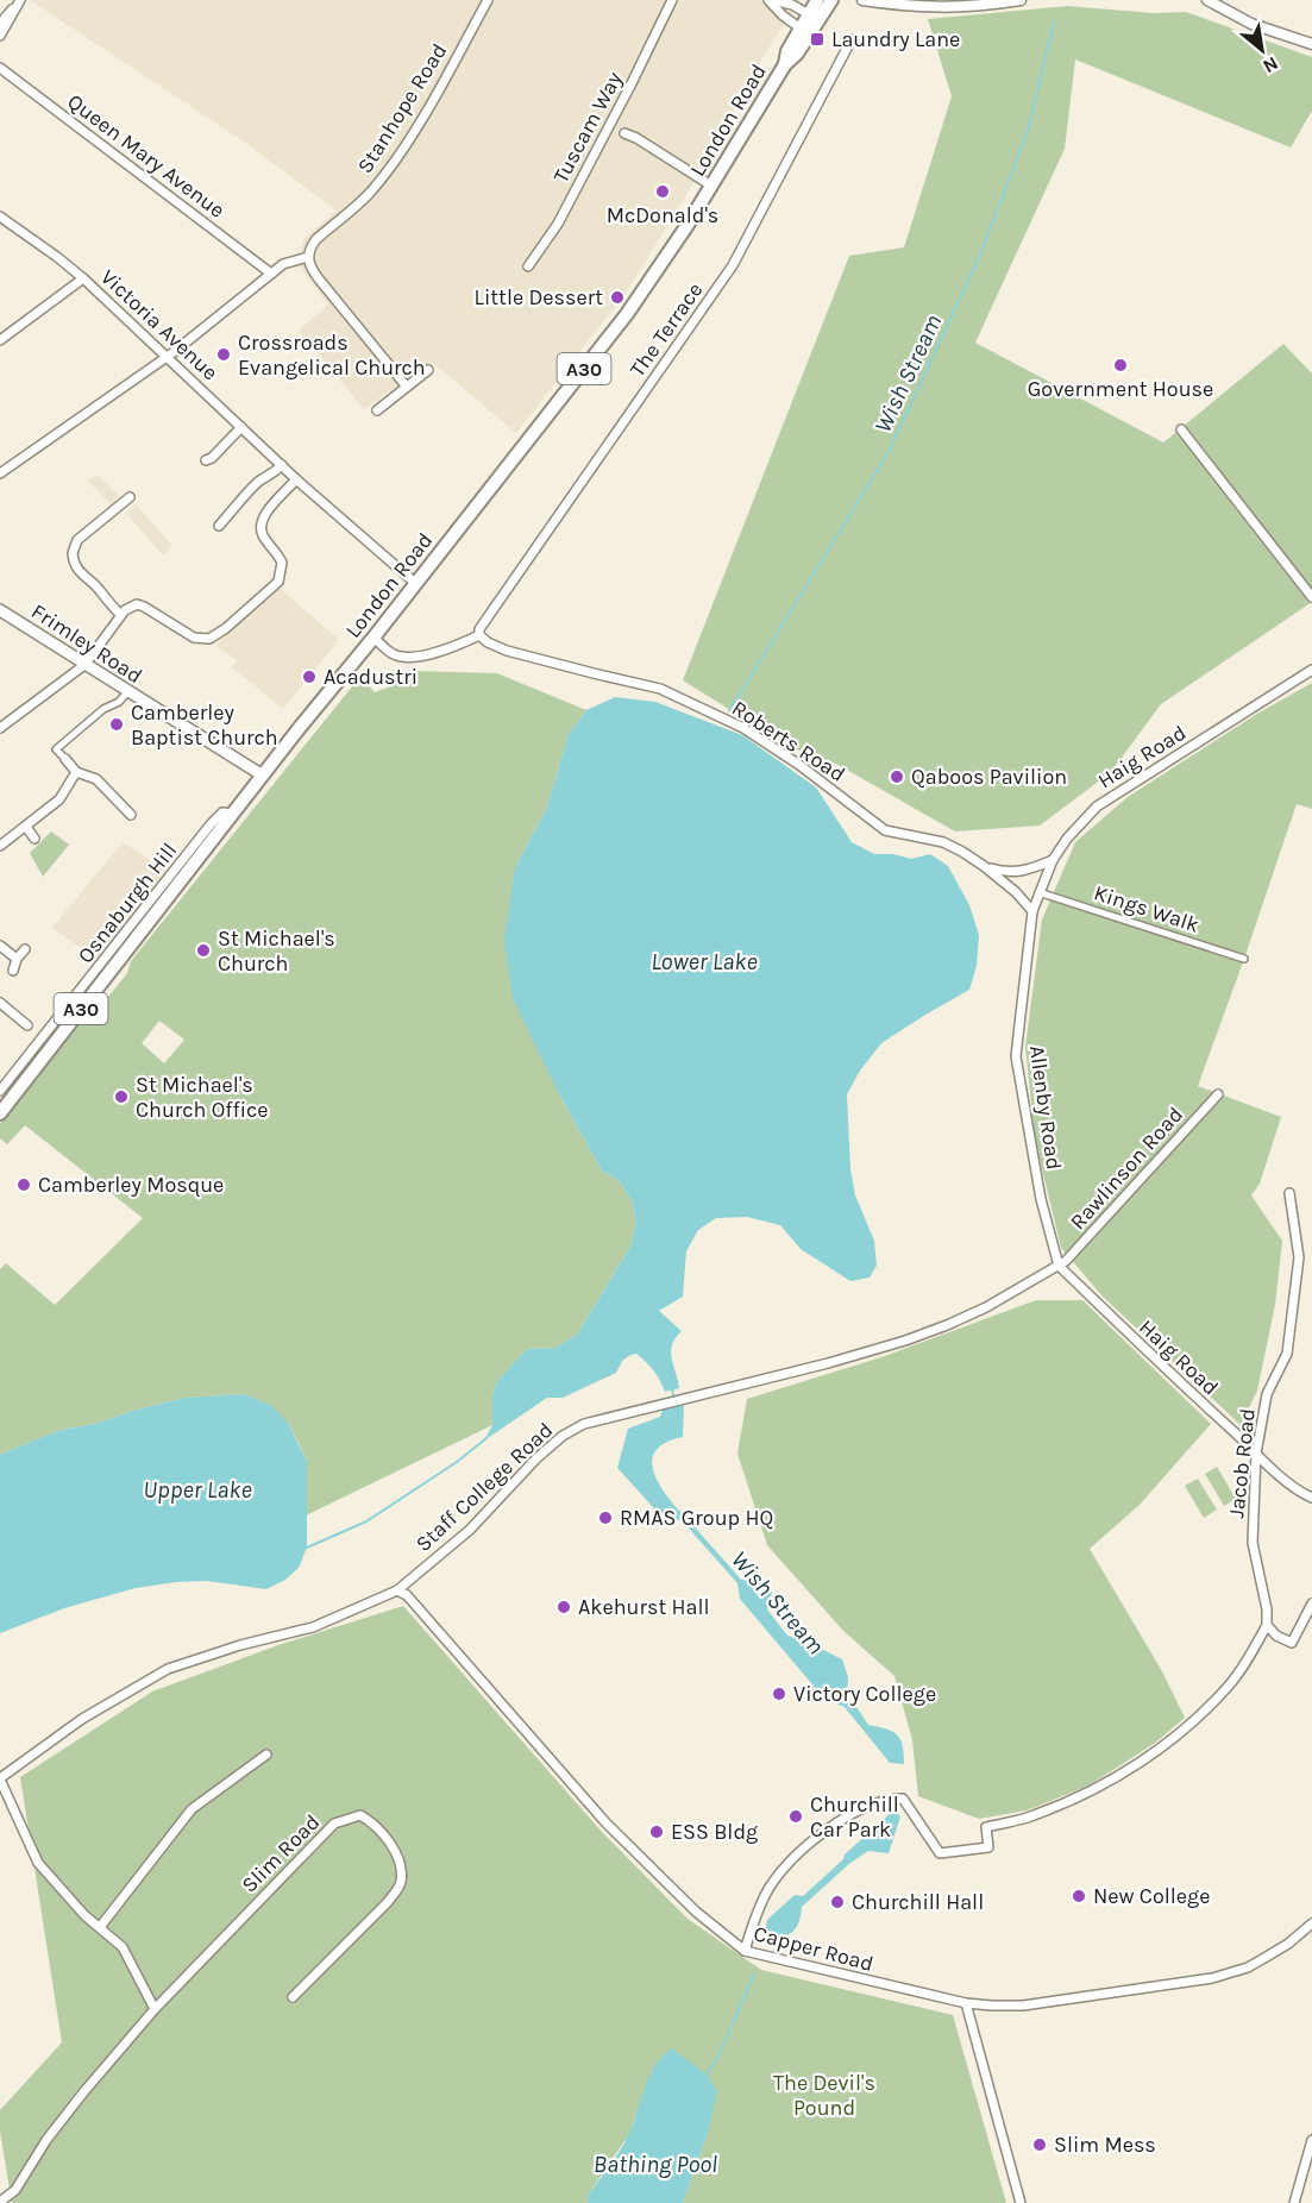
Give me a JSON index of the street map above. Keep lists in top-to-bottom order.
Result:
{
  "streets": {
    "main road": ["London Road", "A30", "Frimley Road"],
    "street": [
      "Stanhope Road",
      "Tuscam Way",
      "Queen Mary Avenue",
      "Victoria Avenue",
      "The Terrace",
      "Roberts Road",
      "Haig Road",
      "Osnaburgh Hill",
      "Kings Walk",
      "Allenby Road",
      "Rawlinson Road",
      "Jacob Road",
      "Staff College Road",
      "Slim Road",
      "Capper Road"
    ]
  },
  "crossings": [
    ["London Road", "Victoria Avenue"],
    ["London Road", "Frimley Road"],
    ["London Road", "Osnaburgh Hill"],
    ["The Terrace", "Roberts Road"],
    ["Haig Road", "Kings Walk"],
    ["Haig Road", "Allenby Road"],
    ["Haig Road", "Rawlinson Road"],
    ["Haig Road", "Jacob Road"],
    ["Haig Road", "Staff College Road"],
    ["Allenby Road", "Rawlinson Road"],
    ["Allenby Road", "Staff College Road"],
    ["Rawlinson Road", "Staff College Road"],
    ["Staff College Road", "Capper Road"]
  ],
  "water": [
    "Wish Stream",
    "Lower Lake",
    "Upper Lake",
    "Bathing Pool"
  ],
  "parks": ["The Devil's Pound"],
  "places": {
    "transit": ["Laundry Lane"],
    "other": [
      "McDonald's",
      "Little Dessert",
      "Crossroads Evangelical Church",
      "Government House",
      "Acadustri",
      "Camberley Baptist Church",
      "Qaboos Pavilion",
      "St Michael's Church",
      "St Michael's Church Office",
      "Camberley Mosque",
      "RMAS Group HQ",
      "Akehurst Hall",
      "Victory College",
      "Churchill Car Park",
      "ESS Bldg",
      "New College",
      "Churchill Hall",
      "Slim Mess"
    ]
  },
  "north": "bottom right"
}
